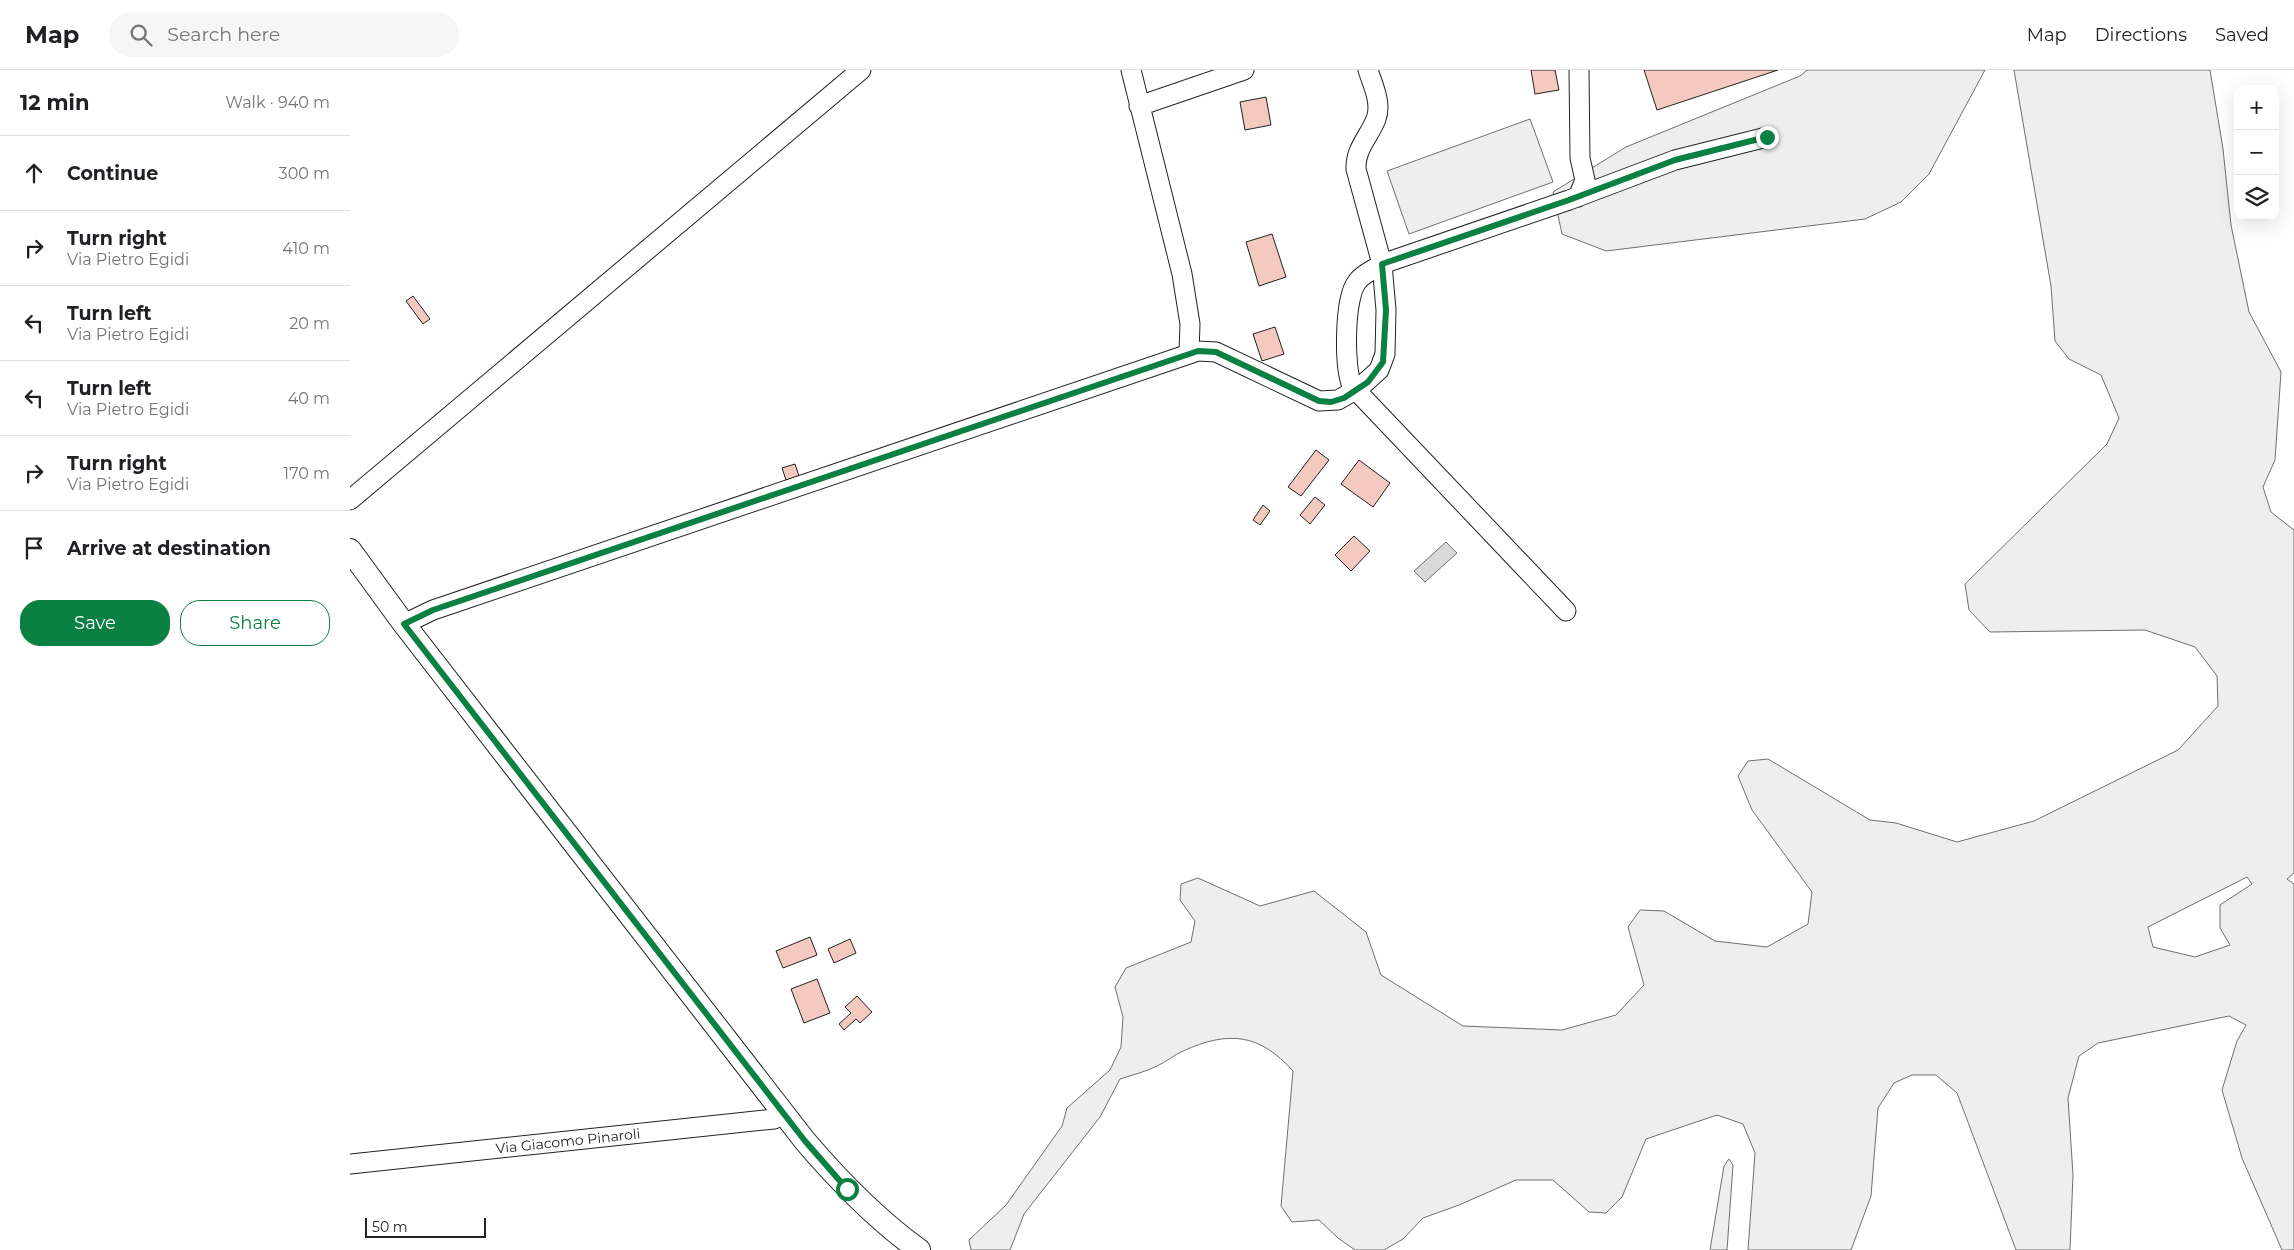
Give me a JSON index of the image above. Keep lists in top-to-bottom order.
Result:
{
  "streets": {
    "street": ["Via Giacomo Pinaroli"]
  },
  "scale_bar": "50 m",
  "page": {
    "header": "Map",
    "search": "Search here",
    "nav": ["Map", "Directions", "Saved"],
    "heading": ["12 min", "Walk · 940 m"],
    "map_buttons": ["+", "−"],
    "list": [
      ["Continue", "300 m"],
      ["Turn right", "Via Pietro Egidi", "410 m"],
      ["Turn left", "Via Pietro Egidi", "20 m"],
      ["Turn left", "Via Pietro Egidi", "40 m"],
      ["Turn right", "Via Pietro Egidi", "170 m"],
      "Arrive at destination"
    ],
    "buttons": ["Save", "Share"],
    "scale": "50 m"
  }
}
